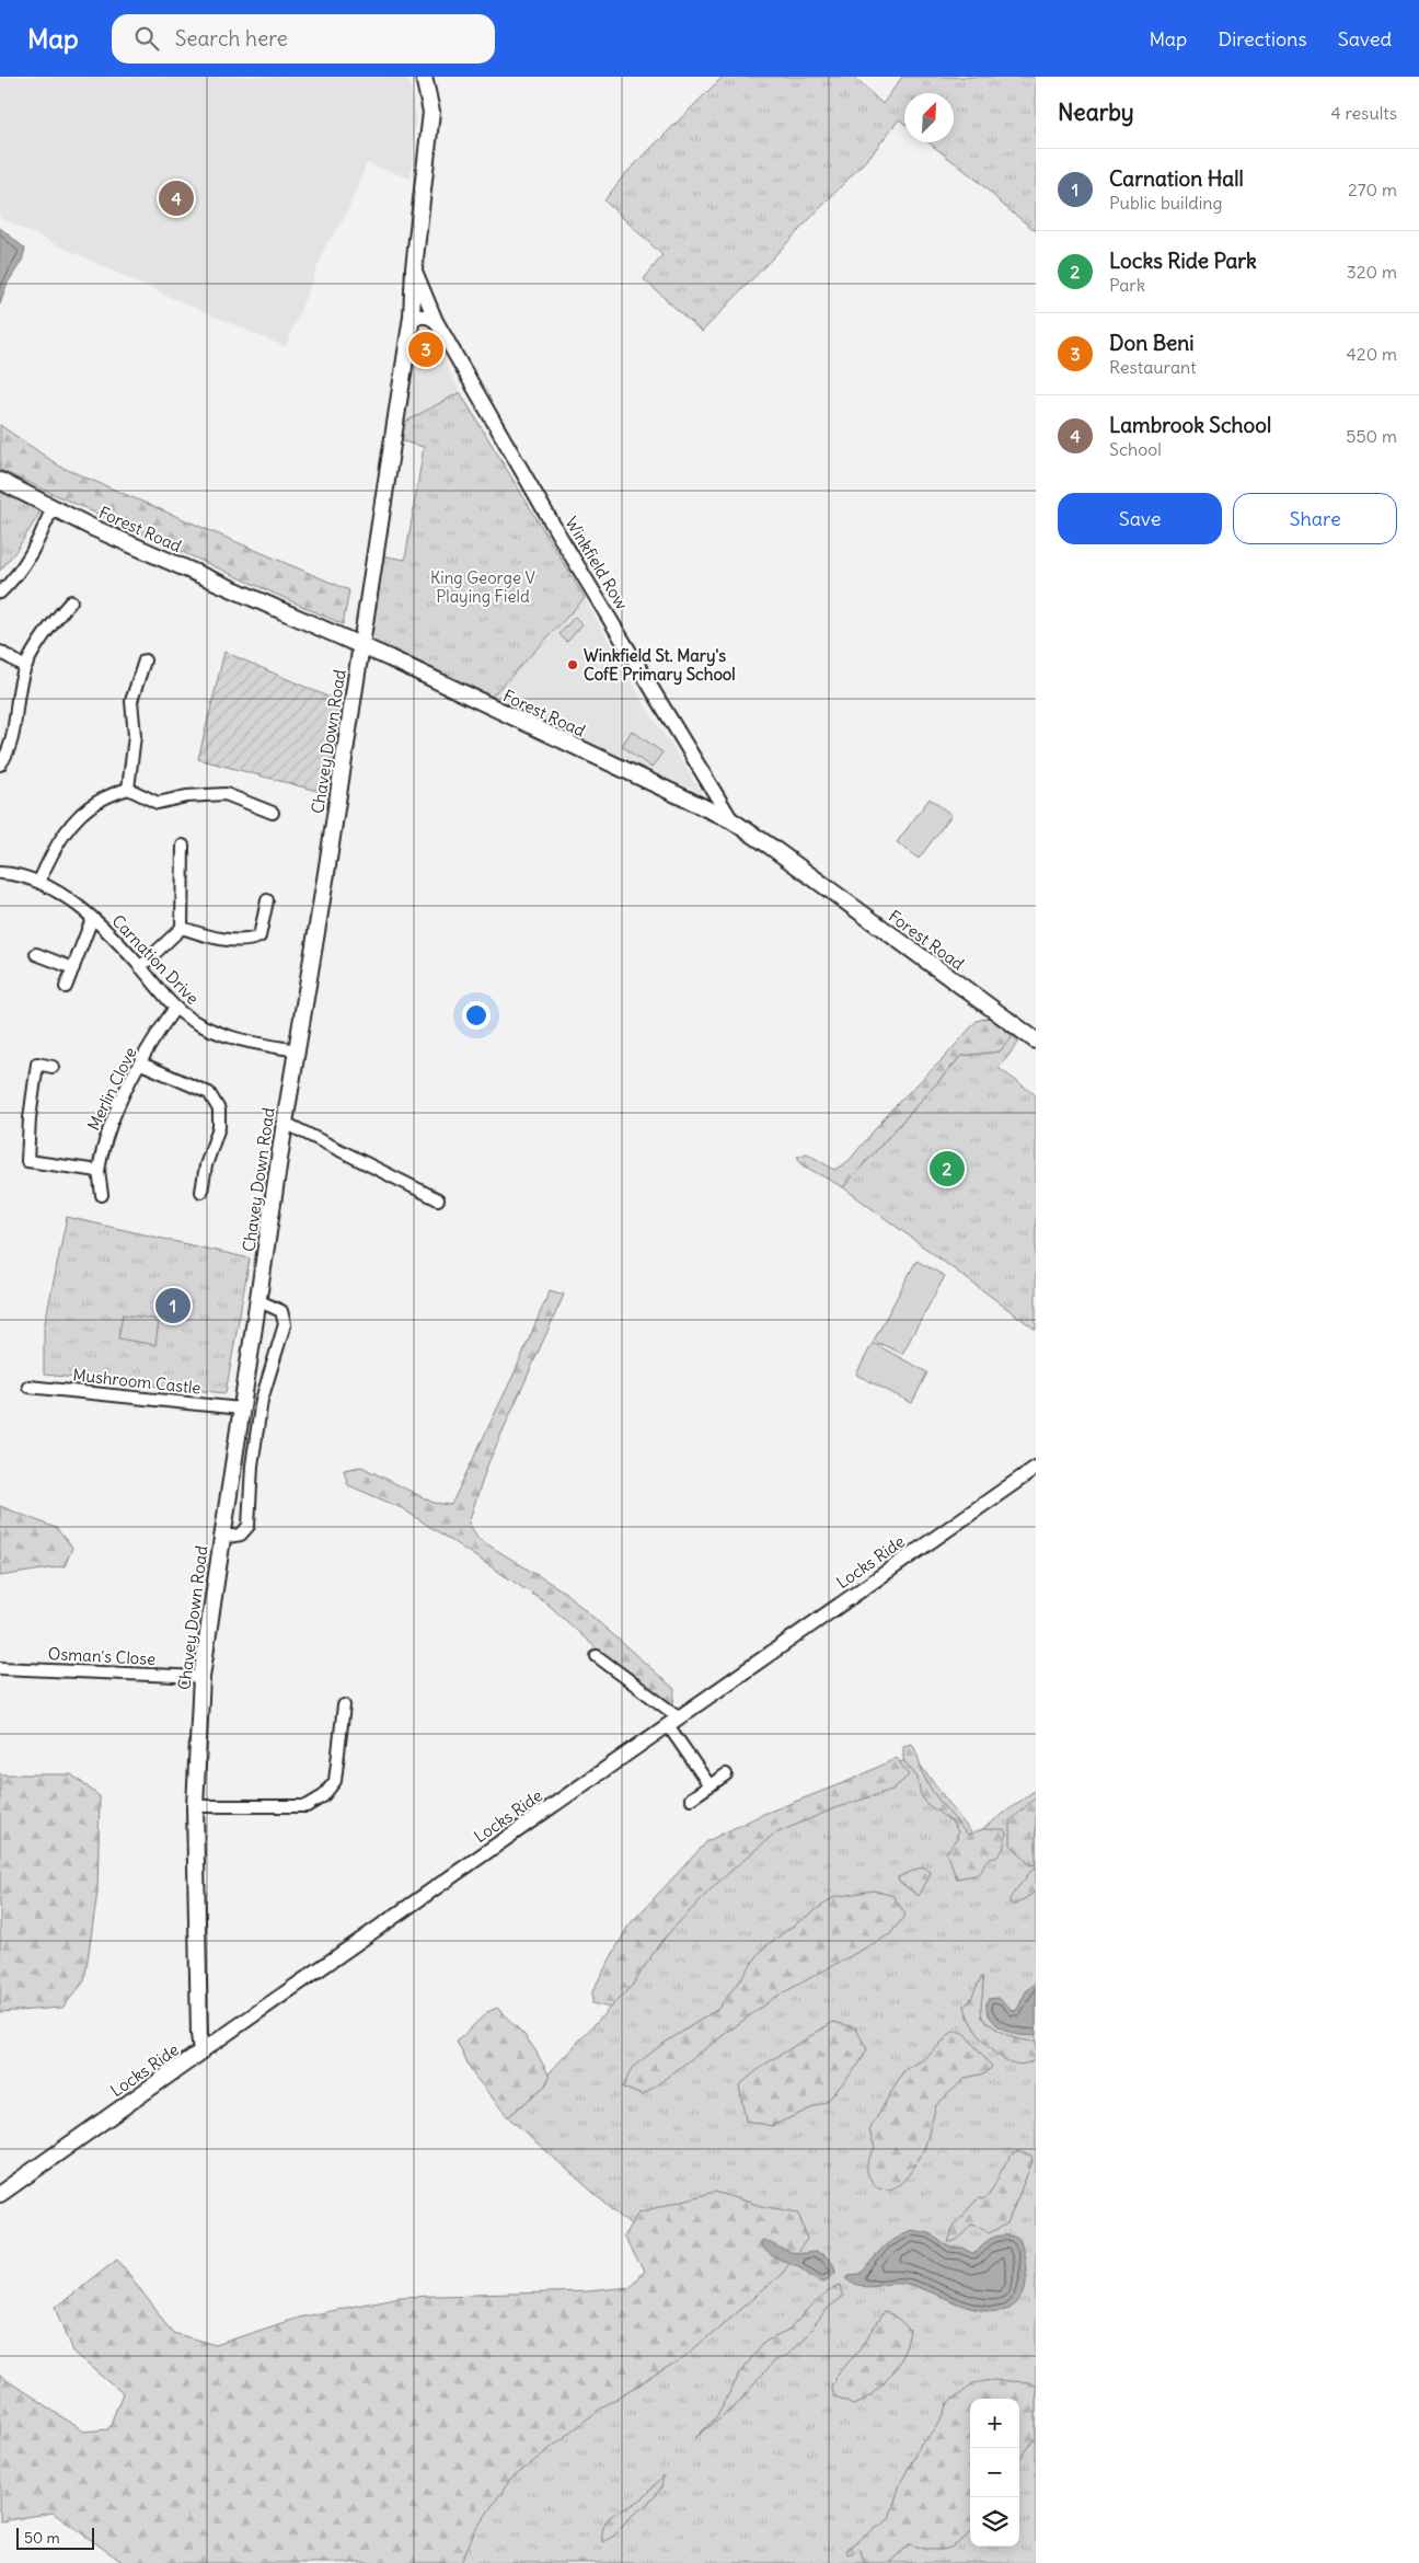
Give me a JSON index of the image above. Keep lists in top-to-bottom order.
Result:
{
  "streets": {
    "main road": [
      "Forest Road",
      "Winkfield Row",
      "Chavey Down Road",
      "Locks Ride"
    ],
    "street": [
      "Carnation Drive",
      "Merlin Clove",
      "Mushroom Castle",
      "Osman's Close"
    ]
  },
  "crossings": [
    ["Forest Road", "Winkfield Row"],
    ["Forest Road", "Chavey Down Road"],
    ["Winkfield Row", "Chavey Down Road"],
    ["Chavey Down Road", "Carnation Drive"],
    ["Chavey Down Road", "Mushroom Castle"],
    ["Chavey Down Road", "Locks Ride"],
    ["Chavey Down Road", "Osman's Close"],
    ["Carnation Drive", "Merlin Clove"]
  ],
  "parks": ["King George V Playing Field"],
  "places": ["Winkfield St. Mary's CofE Primary School"],
  "scale_bar": "50 m",
  "north": "top right",
  "page": {
    "header": "Map",
    "search": "Search here",
    "nav": ["Map", "Directions", "Saved"],
    "heading": ["Nearby", "4 results"],
    "list": [
      {
        "mark": "1",
        "name": "Carnation Hall",
        "note": "Public building",
        "value": "270 m"
      },
      {
        "mark": "2",
        "name": "Locks Ride Park",
        "note": "Park",
        "value": "320 m"
      },
      {
        "mark": "3",
        "name": "Don Beni",
        "note": "Restaurant",
        "value": "420 m"
      },
      {
        "mark": "4",
        "name": "Lambrook School",
        "note": "School",
        "value": "550 m"
      }
    ],
    "pins": [
      "4",
      "3",
      "2",
      "1"
    ],
    "buttons": ["Save", "Share"],
    "map_buttons": ["+", "−"],
    "scale": "50 m"
  }
}
